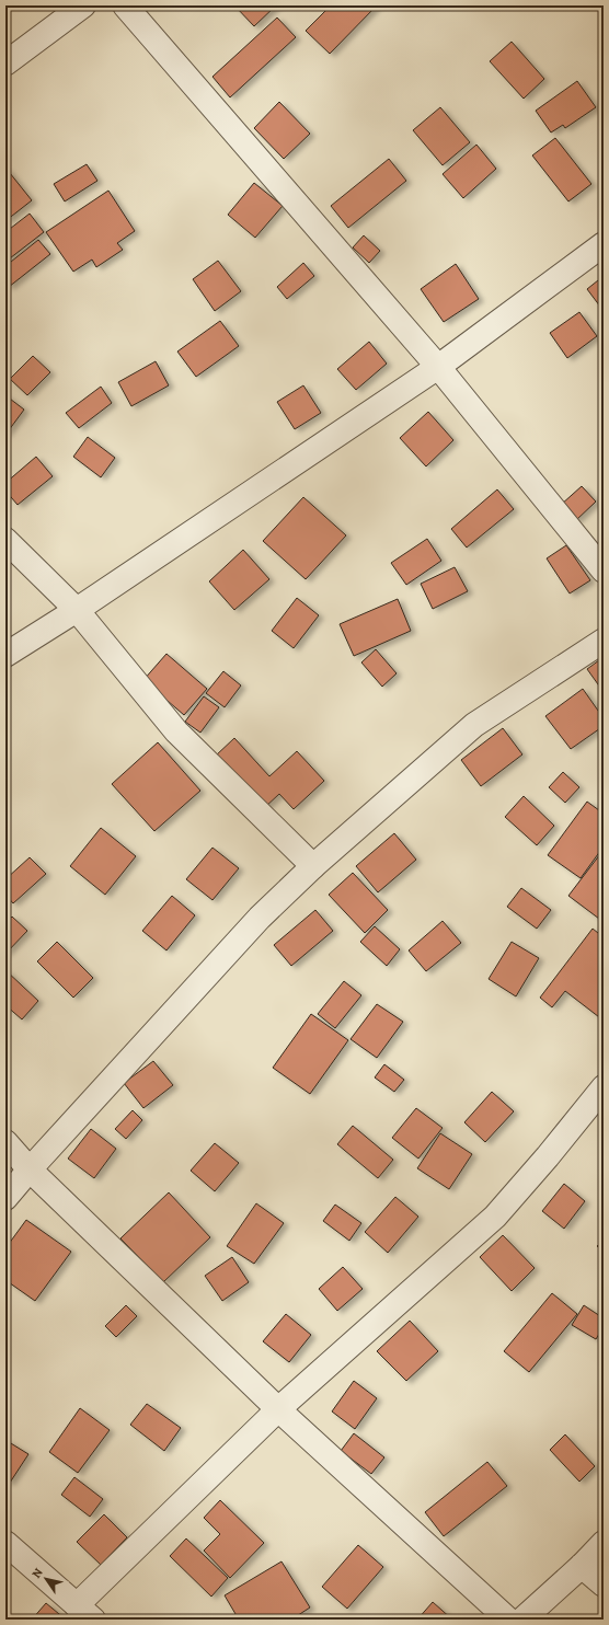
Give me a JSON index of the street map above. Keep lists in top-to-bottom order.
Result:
{
  "north": "top left"
}
